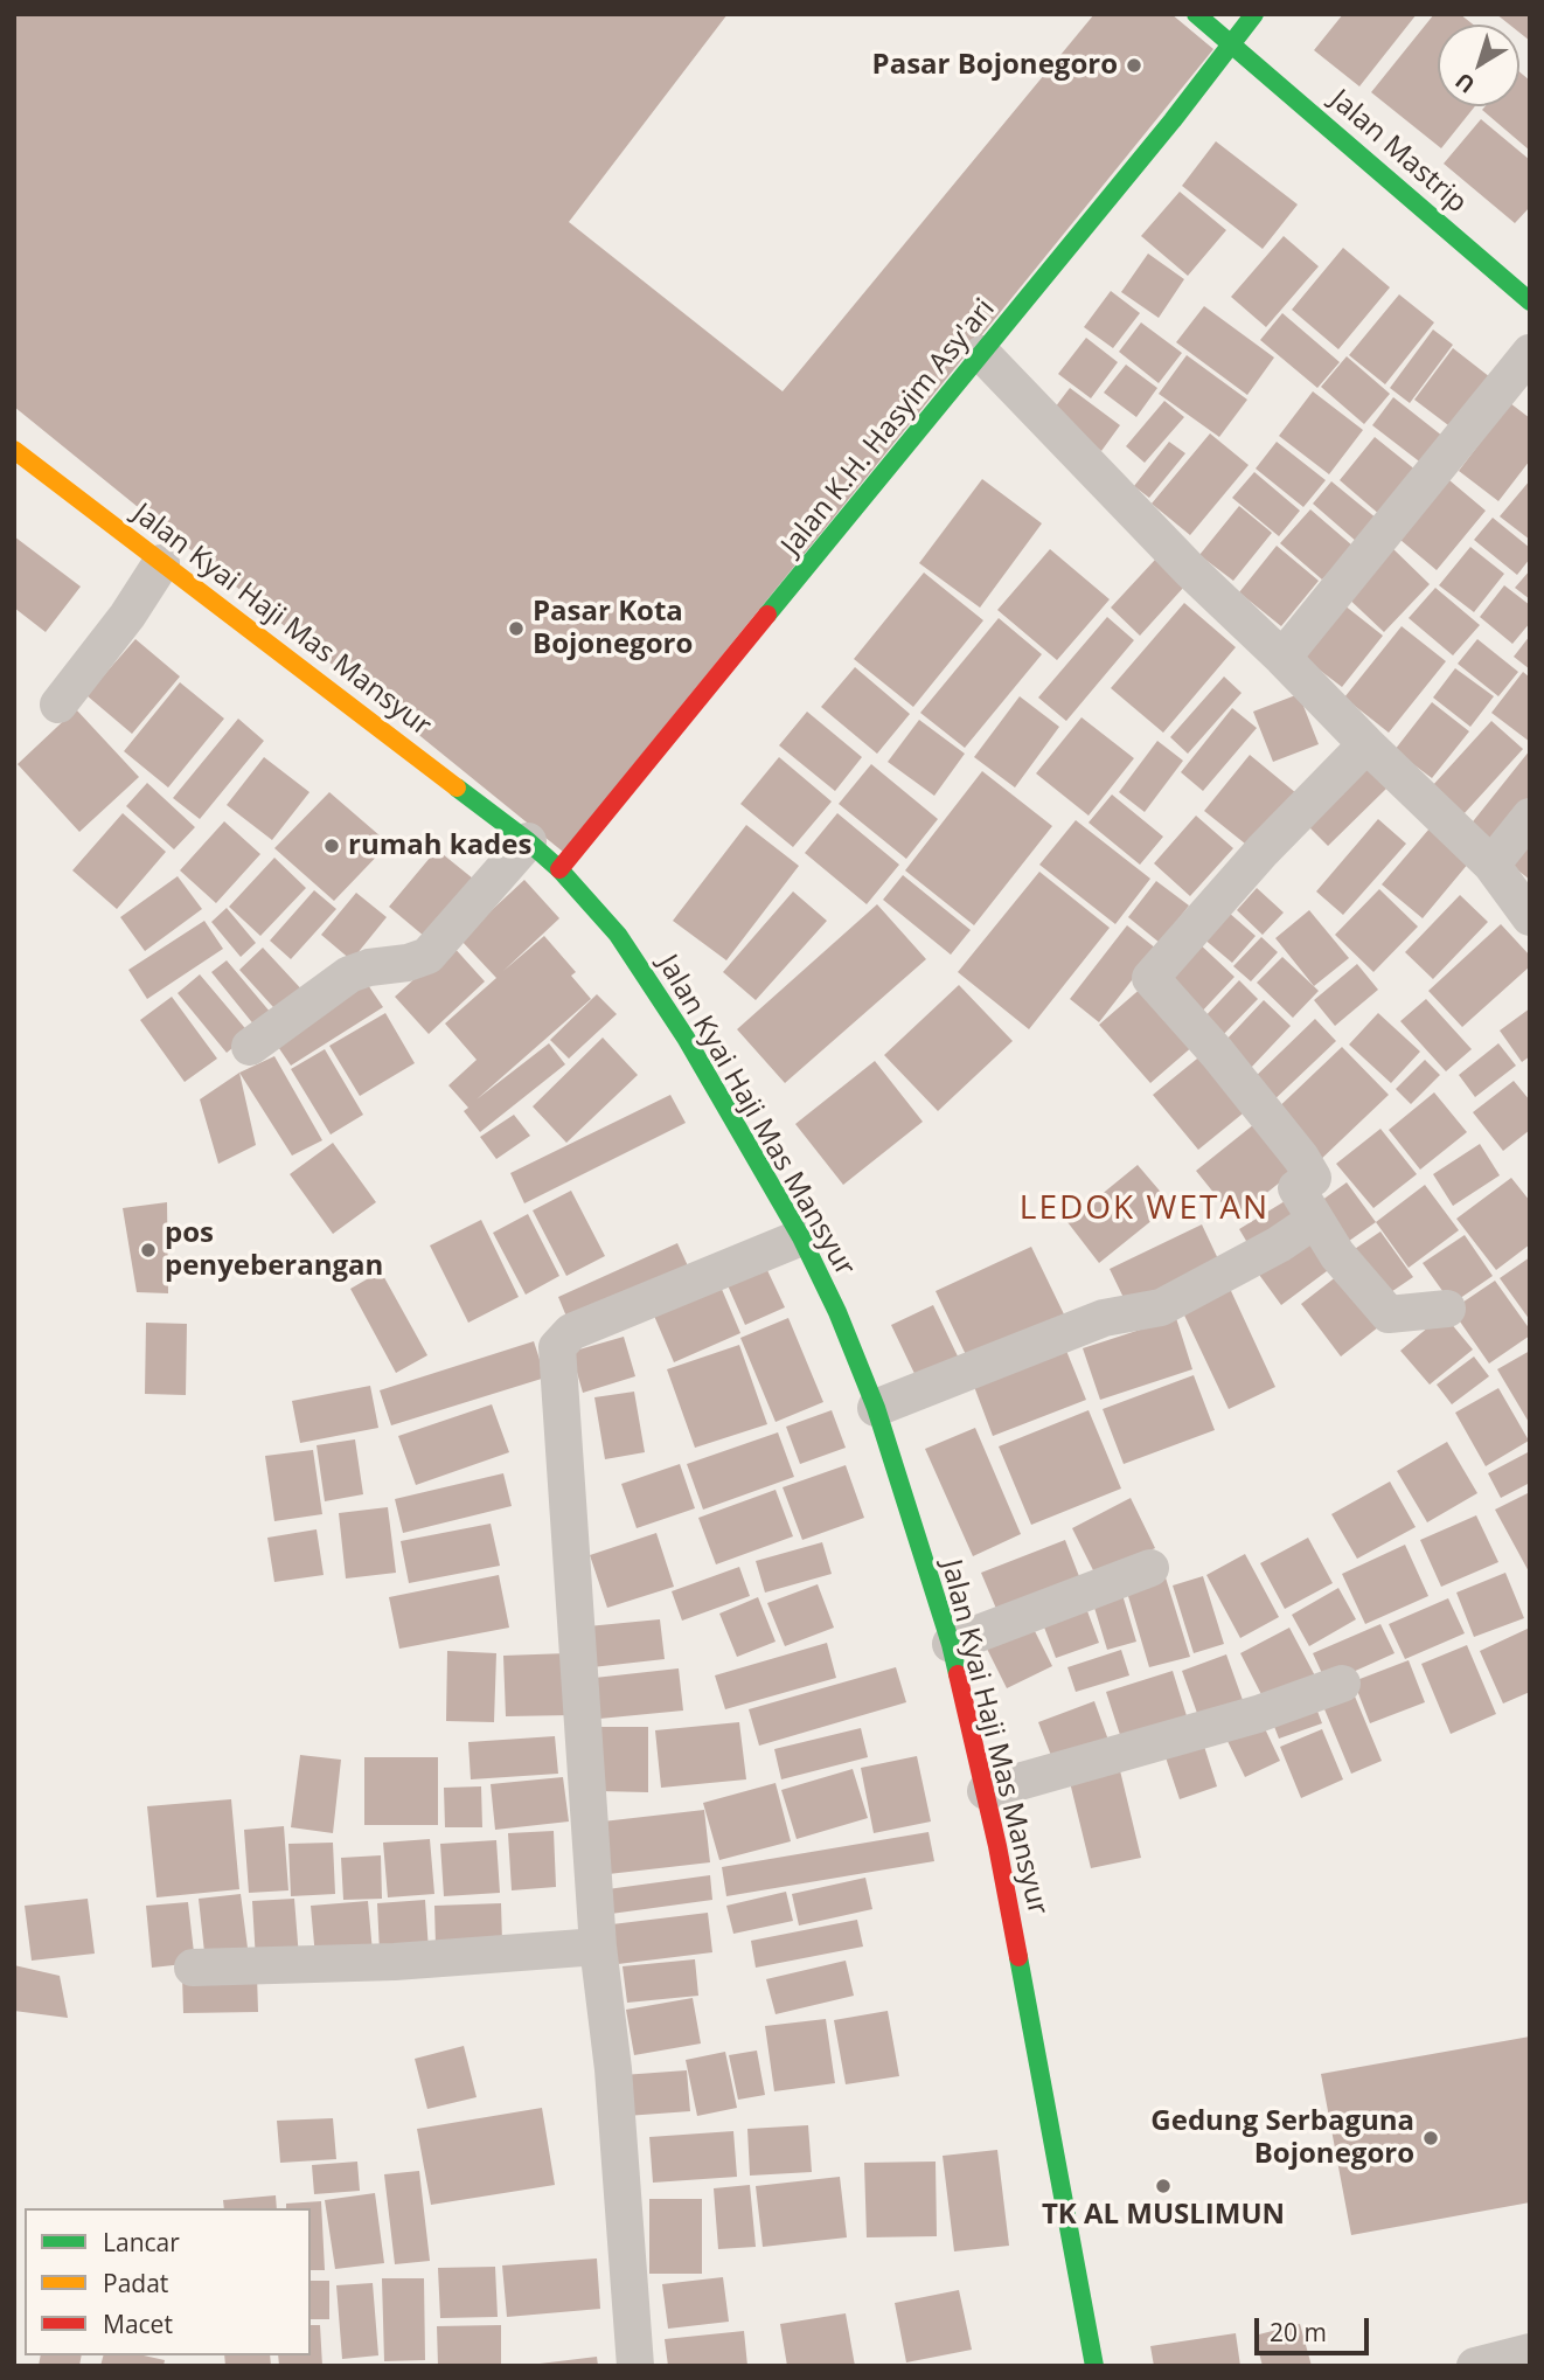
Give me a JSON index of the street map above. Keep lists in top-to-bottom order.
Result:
{
  "streets": {
    "main road": ["Jalan Mastrip", "Jalan K.H. Hasyim Asy'ari", "Jalan Kyai Haji Mas Mansyur"]
  },
  "crossings": [
    ["Jalan Mastrip", "Jalan K.H. Hasyim Asy'ari"],
    ["Jalan K.H. Hasyim Asy'ari", "Jalan Kyai Haji Mas Mansyur"]
  ],
  "districts": ["LEDOK WETAN"],
  "places": [
    "Pasar Bojonegoro",
    "Pasar Kota Bojonegoro",
    "rumah kades",
    "pos penyeberangan",
    "Gedung Serbaguna Bojonegoro",
    "TK AL MUSLIMUN"
  ],
  "legend": ["Lancar", "Padat", "Macet"],
  "scale_bar": "20 m",
  "north": "bottom left"
}
